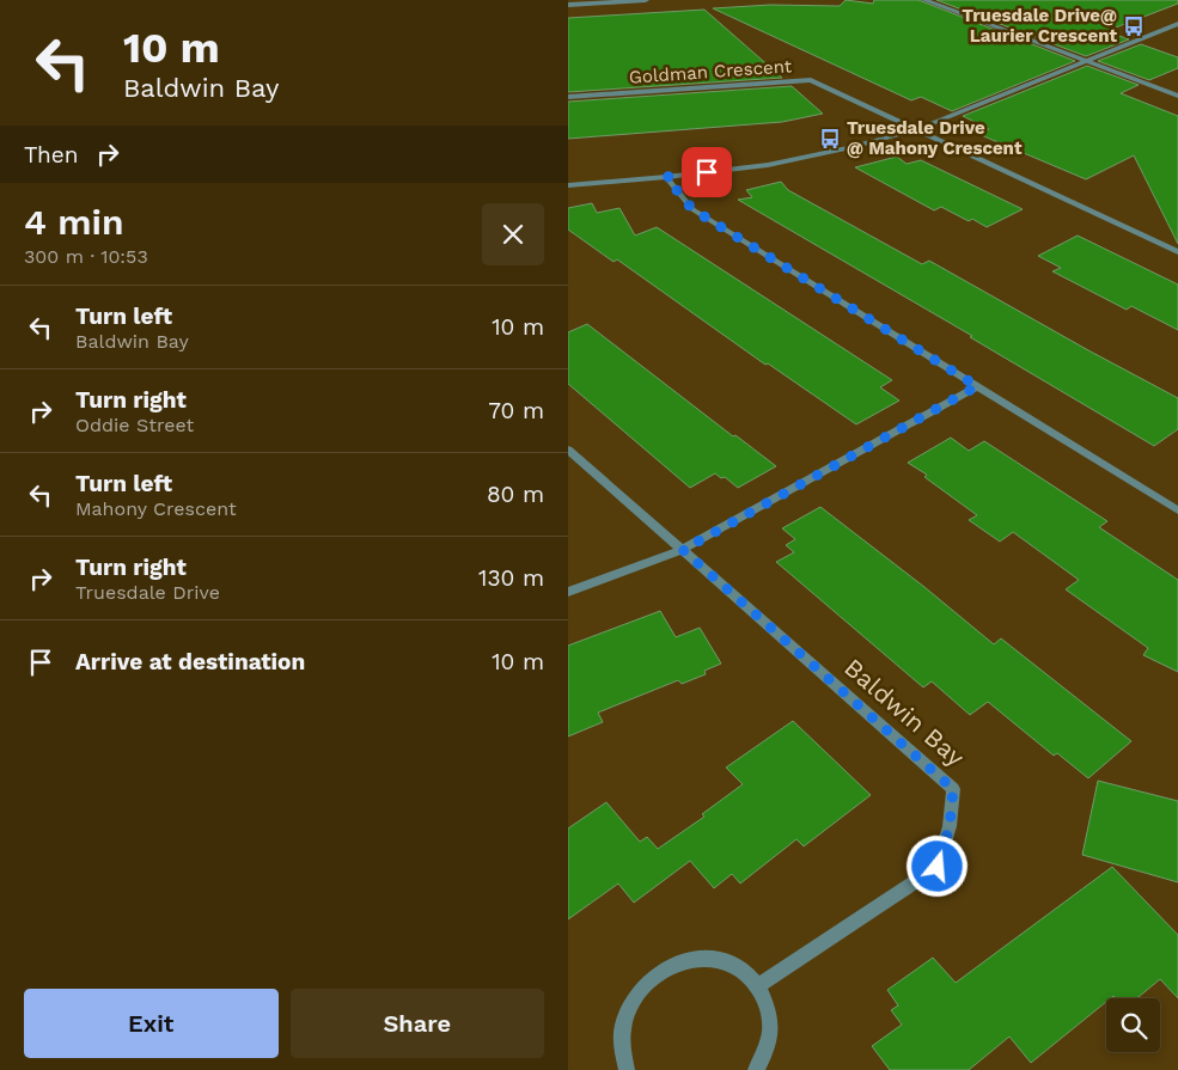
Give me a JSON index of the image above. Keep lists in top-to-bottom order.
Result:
{
  "streets": {
    "street": ["Goldman Crescent", "Baldwin Bay"]
  },
  "places": {
    "bus stop": ["Truesdale Drive@ Laurier Crescent", "Truesdale Drive @ Mahony Crescent"]
  },
  "page": {
    "turn": ["10 m", "Baldwin Bay"],
    "then": "Then",
    "heading": ["4 min", "300 m · 10:53"],
    "list": [
      {
        "name": "Turn left",
        "note": "Baldwin Bay",
        "value": "10 m"
      },
      {
        "name": "Turn right",
        "note": "Oddie Street",
        "value": "70 m"
      },
      {
        "name": "Turn left",
        "note": "Mahony Crescent",
        "value": "80 m"
      },
      {
        "name": "Turn right",
        "note": "Truesdale Drive",
        "value": "130 m"
      },
      {
        "name": "Arrive at destination",
        "value": "10 m"
      }
    ],
    "buttons": ["Exit", "Share"]
  }
}
